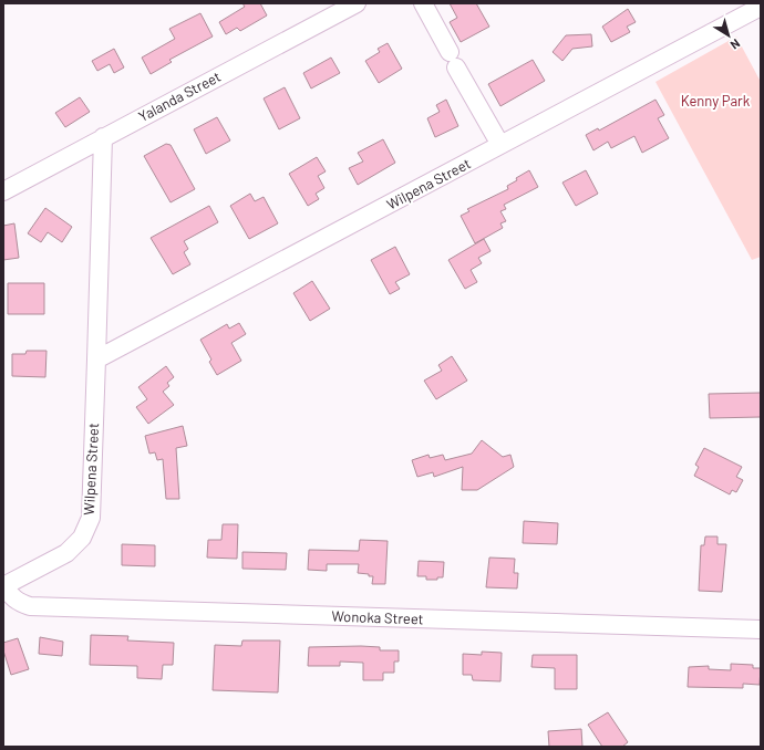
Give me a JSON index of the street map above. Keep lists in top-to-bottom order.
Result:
{
  "streets": {
    "street": ["Yalanda Street", "Wilpena Street", "Wonoka Street"]
  },
  "crossings": [
    ["Yalanda Street", "Wilpena Street"],
    ["Wilpena Street", "Wonoka Street"]
  ],
  "parks": ["Kenny Park"],
  "north": "bottom right"
}
